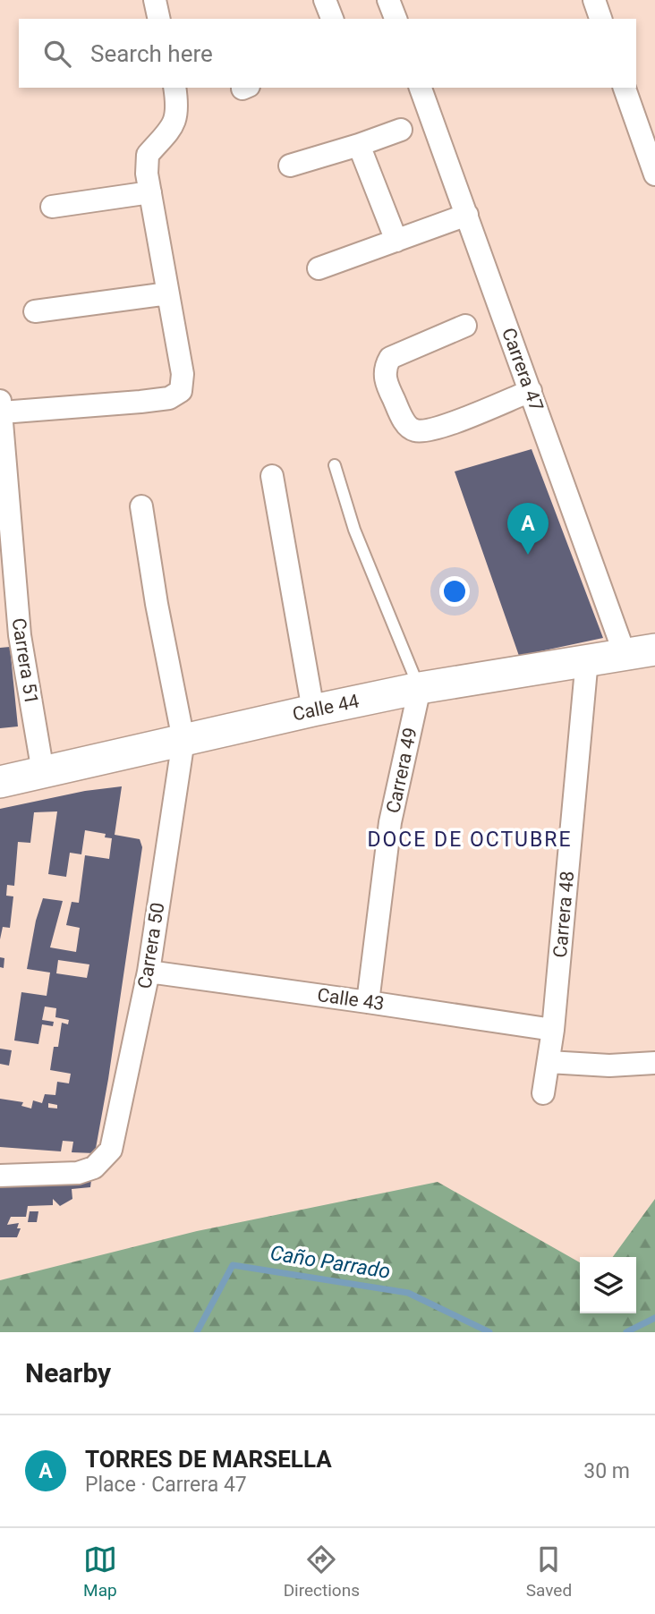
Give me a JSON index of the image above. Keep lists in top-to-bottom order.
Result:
{
  "streets": {
    "main road": ["Calle 44"],
    "street": [
      "Carrera 47",
      "Carrera 51",
      "Carrera 49",
      "Carrera 48",
      "Carrera 50",
      "Calle 43"
    ]
  },
  "crossings": [
    ["Carrera 47", "Calle 44"],
    ["Carrera 51", "Calle 44"],
    ["Calle 44", "Carrera 49"],
    ["Calle 44", "Carrera 48"],
    ["Calle 44", "Carrera 50"],
    ["Carrera 49", "Calle 43"],
    ["Carrera 48", "Calle 43"],
    ["Carrera 50", "Calle 43"]
  ],
  "districts": ["DOCE DE OCTUBRE"],
  "water": ["Caño Parrado"],
  "page": {
    "search": "Search here",
    "pins": "A",
    "heading": "Nearby",
    "list": [
      {
        "mark": "A",
        "name": "TORRES DE MARSELLA",
        "note": "Place · Carrera 47",
        "value": "30 m"
      }
    ],
    "nav": ["Map", "Directions", "Saved"]
  }
}
